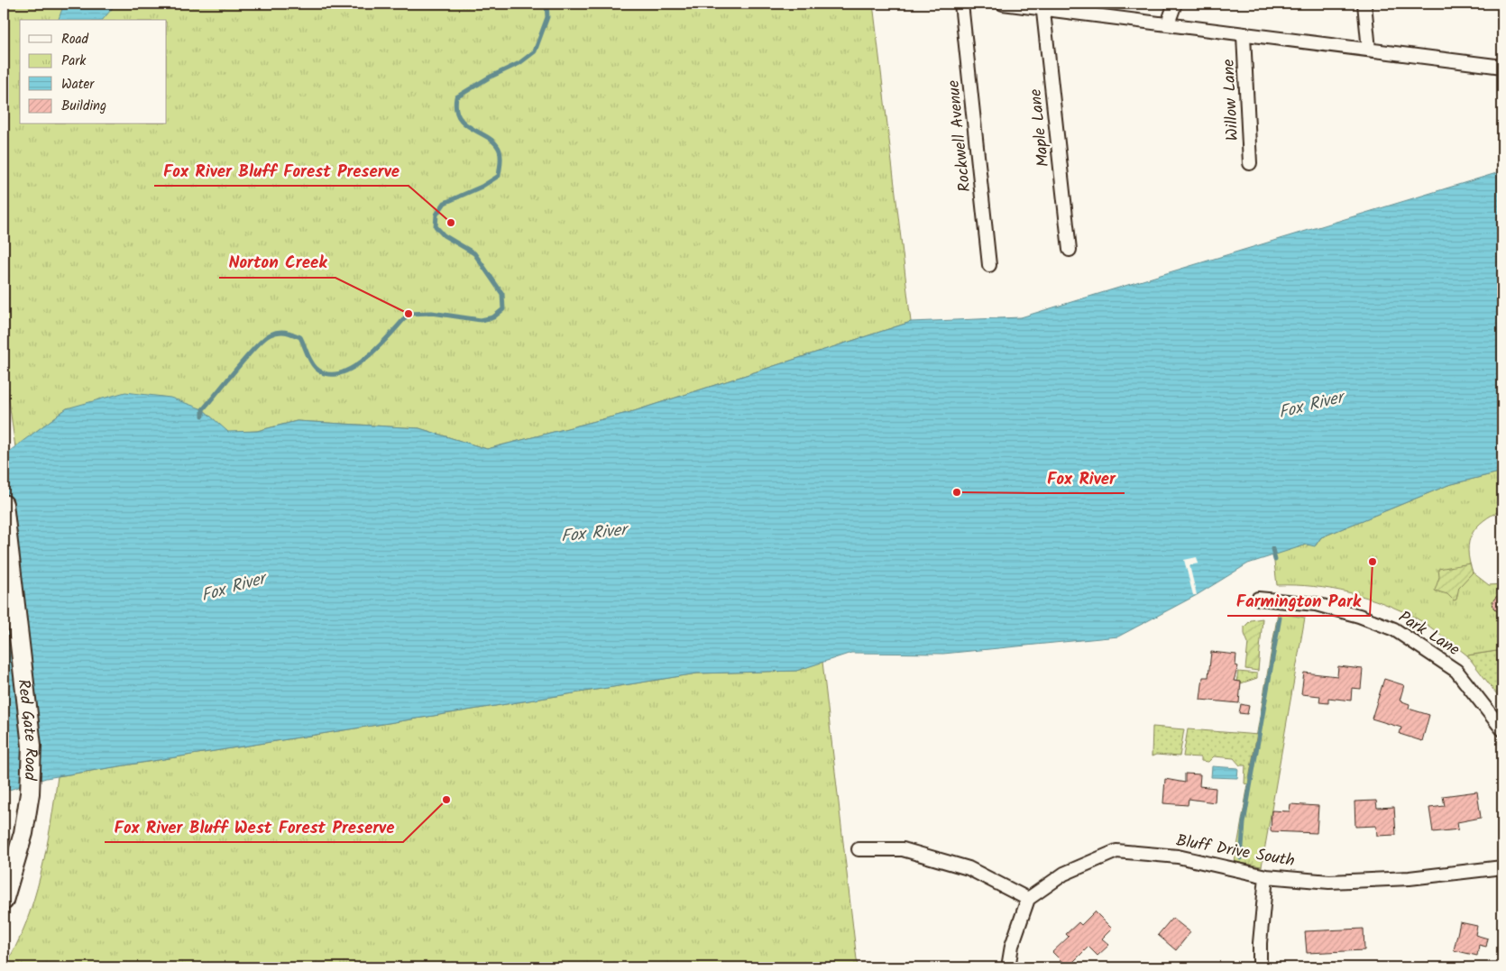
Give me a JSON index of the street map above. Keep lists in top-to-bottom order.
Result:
{
  "streets": {
    "main road": ["Red Gate Road"],
    "street": [
      "Willow Lane",
      "Maple Lane",
      "Rockwell Avenue",
      "Park Lane",
      "Bluff Drive South"
    ]
  },
  "water": ["Fox River"],
  "places": [
    "Fox River Bluff Forest Preserve",
    "Norton Creek",
    "Fox River",
    "Farmington Park",
    "Fox River Bluff West Forest Preserve"
  ],
  "legend": [
    "Road",
    "Park",
    "Water",
    "Building"
  ]
}
